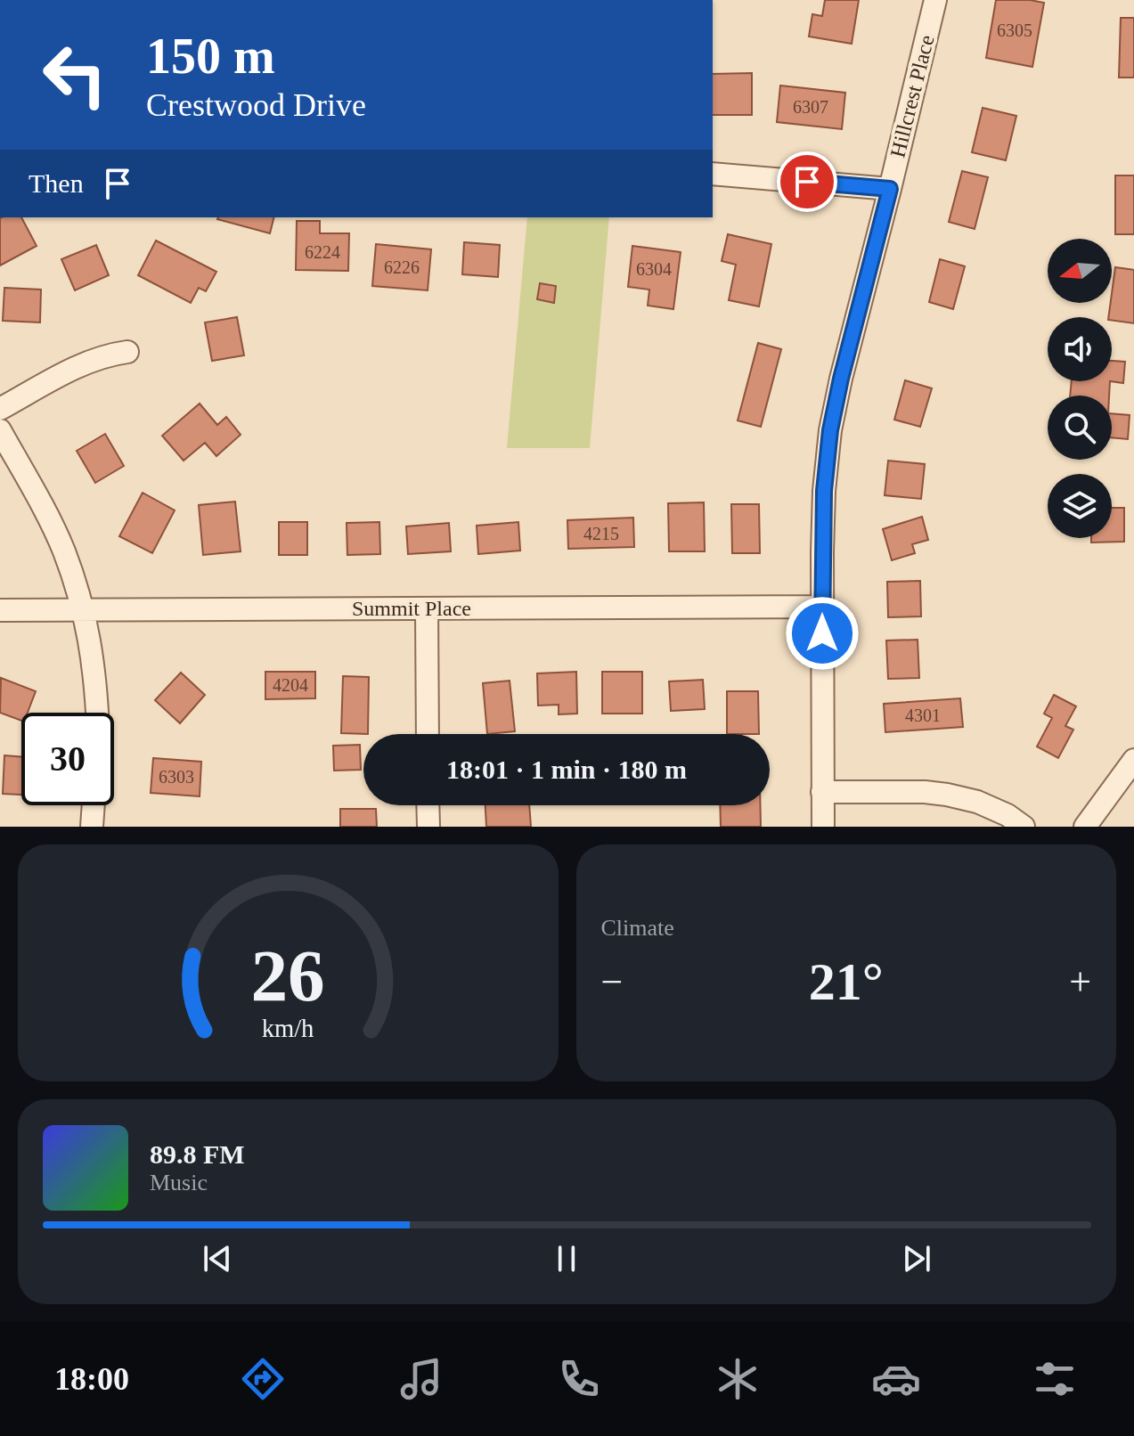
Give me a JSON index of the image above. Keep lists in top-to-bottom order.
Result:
{
  "streets": {
    "street": ["Hillcrest Place", "Summit Place"]
  },
  "crossings": [
    ["Hillcrest Place", "Summit Place"]
  ],
  "house_numbers": [
    "6305",
    "6307",
    "6224",
    "6226",
    "6304",
    "4215",
    "4204",
    "4301",
    "6303"
  ],
  "north": "left",
  "page": {
    "turn": ["150 m", "Crestwood Drive"],
    "then": "Then",
    "limit": "30",
    "trip": "18:01 · 1 min · 180 m",
    "tile": "Climate",
    "heat": ["−", "21°", "+"],
    "song": ["89.8 FM", "Music"],
    "tabs": "18:00",
    "gauge": ["26", "km/h"]
  }
}
